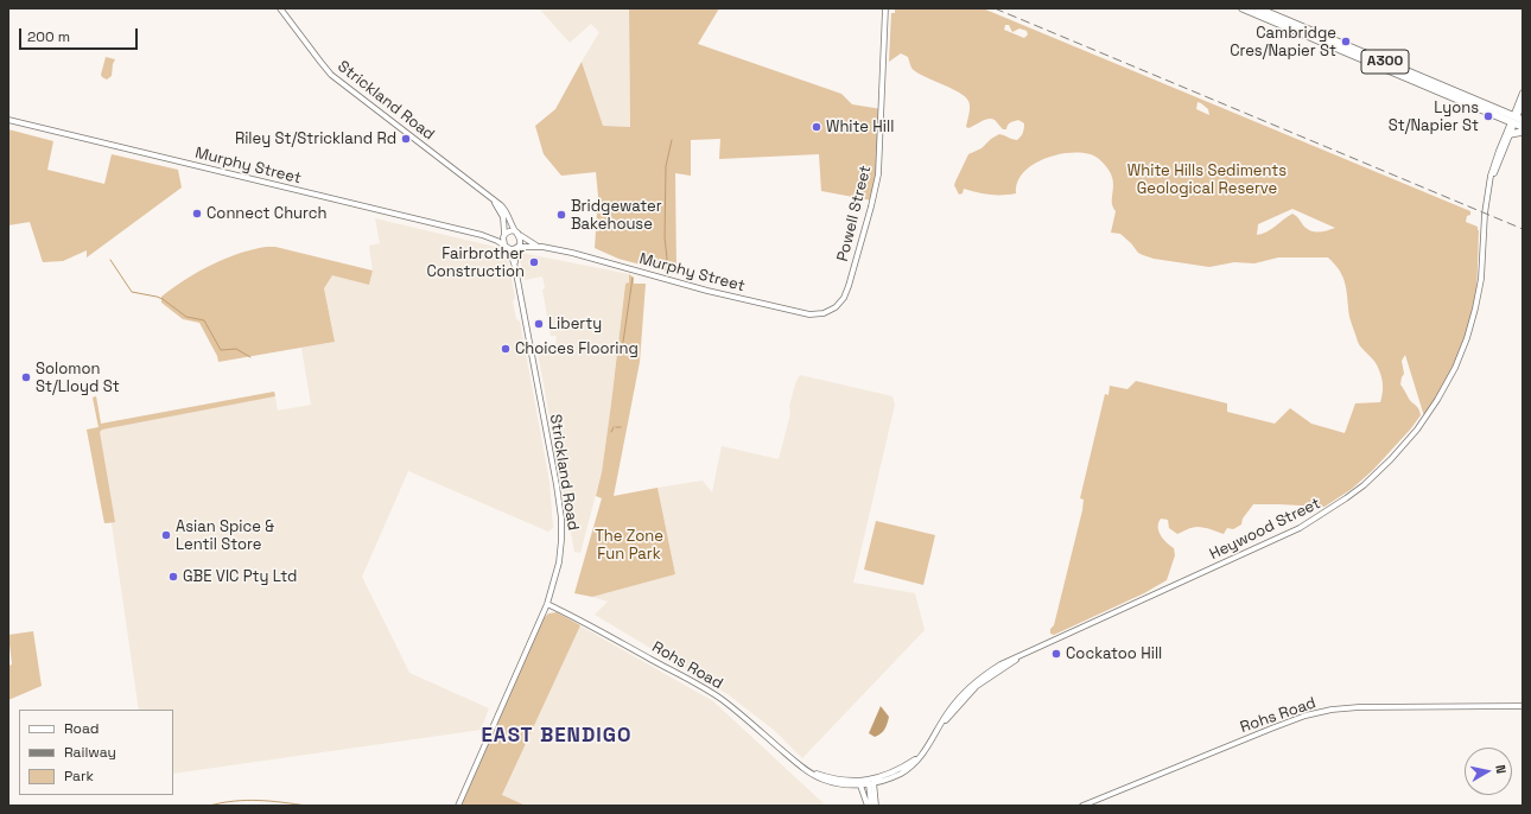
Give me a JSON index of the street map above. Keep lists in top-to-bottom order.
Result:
{
  "streets": {
    "highway": ["A300"],
    "street": [
      "Strickland Road",
      "Murphy Street",
      "Powell Street",
      "Heywood Street",
      "Rohs Road"
    ]
  },
  "crossings": [
    ["Strickland Road", "Murphy Street"],
    ["Strickland Road", "Rohs Road"],
    ["Murphy Street", "Powell Street"],
    ["Heywood Street", "Rohs Road"]
  ],
  "districts": ["EAST BENDIGO"],
  "parks": ["White Hills Sediments Geological Reserve", "The Zone Fun Park"],
  "places": [
    "Cambridge Cres/Napier St",
    "Lyons St/Napier St",
    "White Hill",
    "Riley St/Strickland Rd",
    "Connect Church",
    "Bridgewater Bakehouse",
    "Fairbrother Construction",
    "Liberty",
    "Choices Flooring",
    "Solomon St/Lloyd St",
    "Asian Spice & Lentil Store",
    "GBE VIC Pty Ltd",
    "Cockatoo Hill"
  ],
  "legend": ["Road", "Railway", "Park"],
  "scale_bar": "200 m",
  "north": "right"
}
